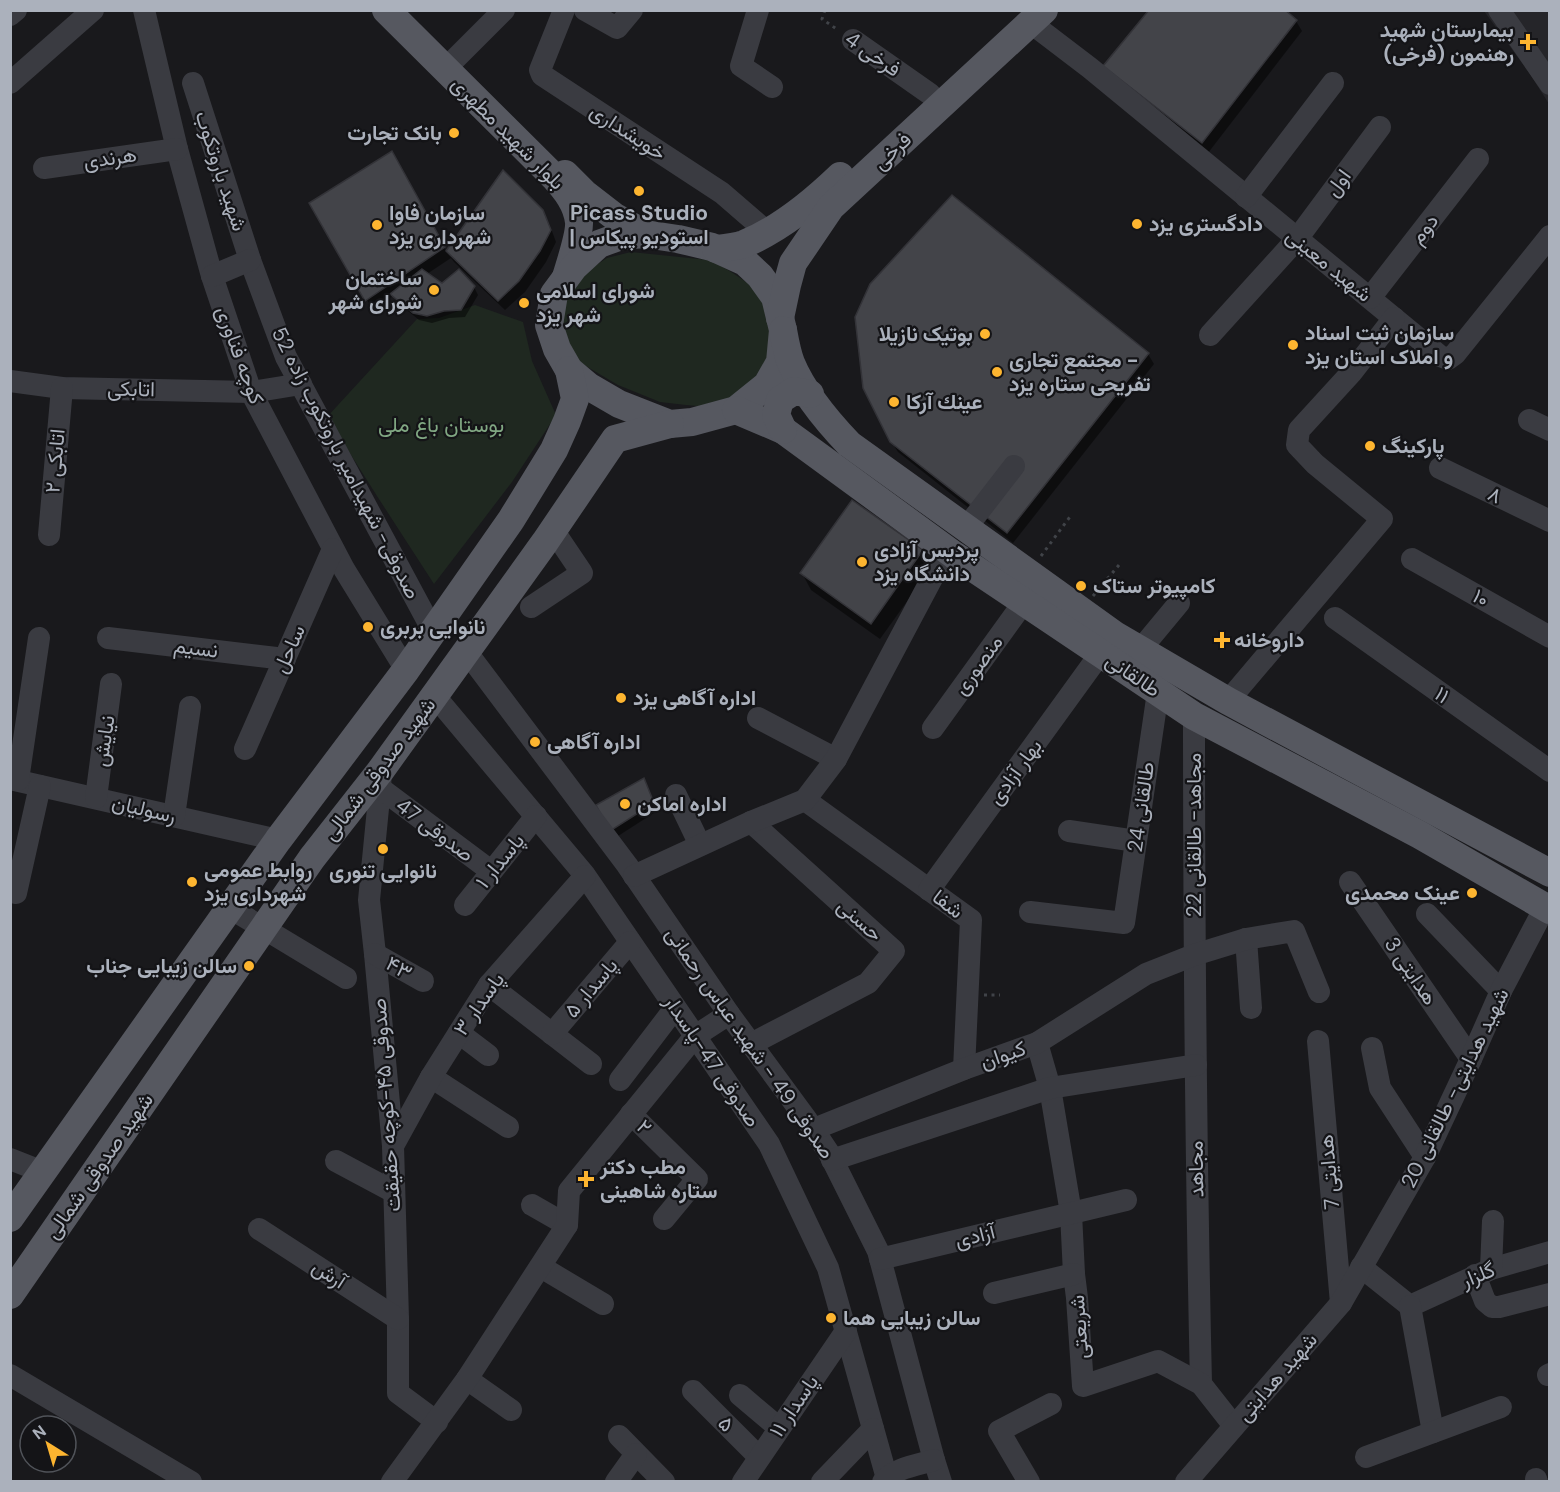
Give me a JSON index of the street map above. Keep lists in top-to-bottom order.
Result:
{
  "streets": {
    "main road": [
      "بلوار شهید مطهری",
      "فرخی",
      "طالقانی",
      "شهید صدوقی شمالی"
    ],
    "street": [
      "فرخی 4",
      "خویشداری",
      "هرندی",
      "شهید باروتکوب",
      "اول",
      "دوم",
      "شهید معینی",
      "کوچه فناوری",
      "اتابکی",
      "اتابکی ۲",
      "52 صدوقی- شهیدامیر باروتکوب زاده",
      "۸",
      "۱۰",
      "نسیم",
      "ساحل",
      "منصوری",
      "۱۱",
      "نیایش",
      "بهار آزادی",
      "طالقانی 24",
      "رسولیان",
      "صدوقی 47",
      "مجاهد- طالقانی 22",
      "پاسدار ۱",
      "شفا",
      "حسنی",
      "۴۳",
      "هدایتی 3",
      "پاسدار ۵",
      "پاسدار ۳",
      "صدوقی 49 - شهید عباس رحمانی",
      "کیوان",
      "صدوقی 47-پاسدار",
      "شهید هدایتی- طالقانی 20",
      "صدوقی ۴۵-کوچه حقیقت",
      "۲",
      "مجاهد",
      "هدایتی 7",
      "آزادی",
      "آرش",
      "گلزار",
      "شریعتی",
      "شهید هدایتی",
      "پاسدار ۱۱",
      "۵"
    ]
  },
  "crossings": [
    ["فرخی 4", "فرخی"],
    ["خویشداری", "فرخی"],
    ["بلوار شهید مطهری", "فرخی"],
    ["بلوار شهید مطهری", "طالقانی"],
    ["بلوار شهید مطهری", "شهید صدوقی شمالی"],
    ["فرخی", "شهید معینی"],
    ["فرخی", "طالقانی"],
    ["فرخی", "شهید صدوقی شمالی"],
    ["هرندی", "کوچه فناوری"],
    ["شهید باروتکوب", "52 صدوقی- شهیدامیر باروتکوب زاده"],
    ["اول", "شهید معینی"],
    ["دوم", "شهید معینی"],
    ["کوچه فناوری", "اتابکی"],
    ["کوچه فناوری", "ساحل"],
    ["کوچه فناوری", "شهید صدوقی شمالی"],
    ["اتابکی", "اتابکی ۲"],
    ["اتابکی", "52 صدوقی- شهیدامیر باروتکوب زاده"],
    ["52 صدوقی- شهیدامیر باروتکوب زاده", "شهید صدوقی شمالی"],
    ["نسیم", "ساحل"],
    ["منصوری", "طالقانی"],
    ["طالقانی", "شهید صدوقی شمالی"],
    ["طالقانی", "بهار آزادی"],
    ["طالقانی", "طالقانی 24"],
    ["طالقانی", "مجاهد- طالقانی 22"],
    ["طالقانی", "شهید هدایتی- طالقانی 20"],
    ["نیایش", "رسولیان"],
    ["شهید صدوقی شمالی", "رسولیان"],
    ["شهید صدوقی شمالی", "صدوقی 47"],
    ["شهید صدوقی شمالی", "صدوقی 49 - شهید عباس رحمانی"],
    ["شهید صدوقی شمالی", "صدوقی 47-پاسدار"],
    ["شهید صدوقی شمالی", "صدوقی ۴۵-کوچه حقیقت"],
    ["بهار آزادی", "شفا"],
    ["صدوقی 47", "پاسدار ۱"],
    ["صدوقی 47", "صدوقی ۴۵-کوچه حقیقت"],
    ["مجاهد- طالقانی 22", "مجاهد"],
    ["پاسدار ۱", "صدوقی 47-پاسدار"],
    ["شفا", "کیوان"],
    ["حسنی", "صدوقی 49 - شهید عباس رحمانی"],
    ["۴۳", "صدوقی ۴۵-کوچه حقیقت"],
    ["هدایتی 3", "شهید هدایتی- طالقانی 20"],
    ["پاسدار ۵", "صدوقی 47-پاسدار"],
    ["پاسدار ۳", "صدوقی 47-پاسدار"],
    ["پاسدار ۳", "صدوقی ۴۵-کوچه حقیقت"],
    ["صدوقی 49 - شهید عباس رحمانی", "کیوان"],
    ["صدوقی 49 - شهید عباس رحمانی", "آزادی"],
    ["کیوان", "شریعتی"],
    ["صدوقی 47-پاسدار", "پاسدار ۱۱"],
    ["شهید هدایتی- طالقانی 20", "شهید هدایتی"],
    ["صدوقی ۴۵-کوچه حقیقت", "آرش"],
    ["مجاهد", "شریعتی"],
    ["هدایتی 7", "شهید هدایتی"],
    ["آزادی", "شریعتی"],
    ["شریعتی", "شهید هدایتی"],
    ["پاسدار ۱۱", "۵"]
  ],
  "parks": ["بوستان باغ ملی"],
  "places": {
    "health": ["بیمارستان شهید رهنمون (فرخی)", "داروخانه", "مطب دکتر ستاره شاهینی"],
    "other": [
      "بانک تجارت",
      "Picass Studio | استودیو پیکاس",
      "دادگستری یزد",
      "سازمان فاوا شهرداری یزد",
      "ساختمان شورای شهر",
      "شورای اسلامی شهر یزد",
      "بوتیک نازیلا",
      "سازمان ثبت اسناد و املاک استان یزد",
      "مجتمع تجاری - تفریحی ستاره یزد",
      "عينك آركا",
      "پارکینگ",
      "پردیس آزادی دانشگاه یزد",
      "کامپیوتر ستاک",
      "نانوایی بربری",
      "اداره آگاهی یزد",
      "اداره آگاهی",
      "اداره اماکن",
      "نانوایی تنوری",
      "روابط عمومی شهرداری یزد",
      "عینک محمدی",
      "سالن زیبایی جناب",
      "سالن زیبایی هما"
    ]
  },
  "north": "top left"
}
